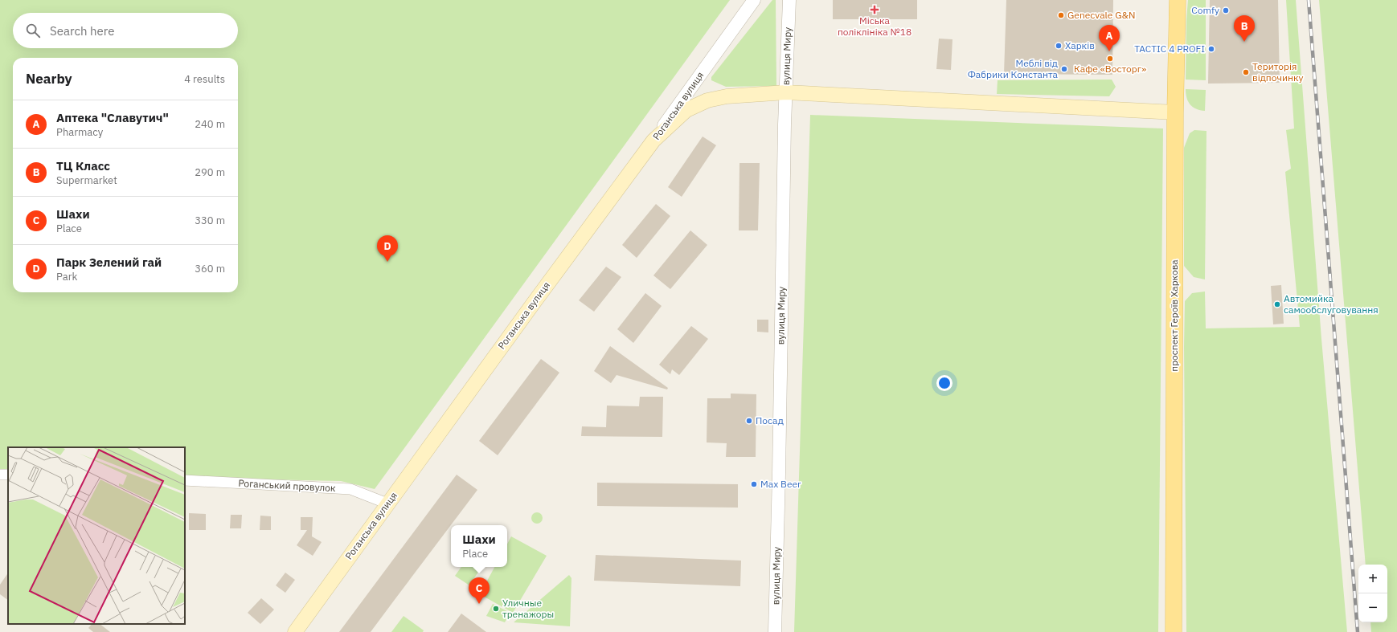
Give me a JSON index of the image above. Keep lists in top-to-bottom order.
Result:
{
  "streets": {
    "main road": ["Роганська вулиця", "проспект Героїв Харкова"],
    "street": ["вулиця Миру", "Роганський провулок"]
  },
  "crossings": [
    ["Роганська вулиця", "Роганський провулок"]
  ],
  "places": {
    "health": ["Міська поліклініка №18"],
    "other": [
      "Comfy",
      "Genecvale G&N",
      "Харків",
      "TACTIC 4 PROFI",
      "Кафе «Восторг»",
      "Меблі від Фабрики Константа",
      "Територія відпочинку",
      "Автомийка самообслуговування",
      "Посад",
      "Max Beer",
      "Уличные тренажоры"
    ]
  },
  "page": {
    "search": "Search here",
    "pins": [
      "B",
      "A",
      "D",
      "C"
    ],
    "heading": ["Nearby", "4 results"],
    "list": [
      {
        "mark": "A",
        "name": "Аптека \"Славутич\"",
        "note": "Pharmacy",
        "value": "240 m"
      },
      {
        "mark": "B",
        "name": "ТЦ Класс",
        "note": "Supermarket",
        "value": "290 m"
      },
      {
        "mark": "C",
        "name": "Шахи",
        "note": "Place",
        "value": "330 m"
      },
      {
        "mark": "D",
        "name": "Парк Зелений гай",
        "note": "Park",
        "value": "360 m"
      }
    ],
    "popup": ["Шахи", "Place"],
    "map_buttons": ["+", "−"]
  }
}
